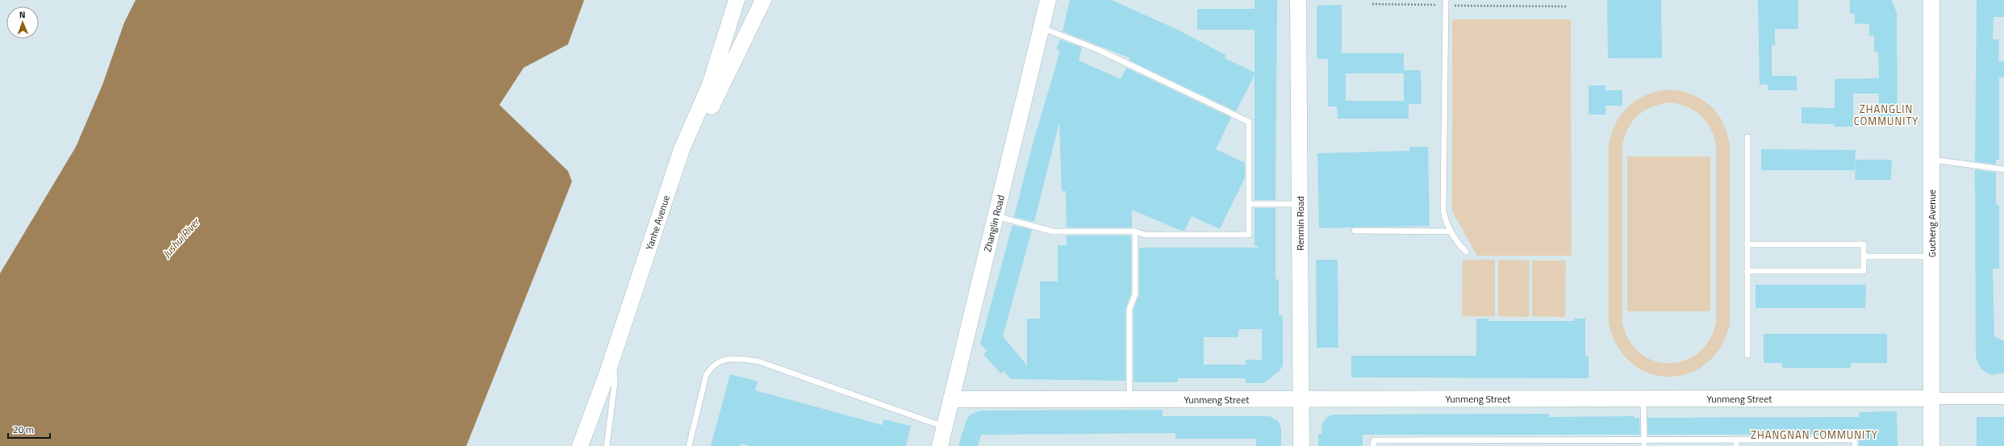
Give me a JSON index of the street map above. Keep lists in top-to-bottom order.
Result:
{
  "streets": {
    "street": [
      "Yanhe Avenue",
      "Zhanglin Road",
      "Renmin Road",
      "Gucheng Avenue",
      "Yunmeng Street"
    ]
  },
  "crossings": [
    ["Zhanglin Road", "Yunmeng Street"],
    ["Renmin Road", "Yunmeng Street"],
    ["Gucheng Avenue", "Yunmeng Street"]
  ],
  "districts": ["ZHANGLIN COMMUNITY", "ZHANGNAN COMMUNITY"],
  "water": ["Jushui River"],
  "scale_bar": "20 m",
  "north": "top"
}
